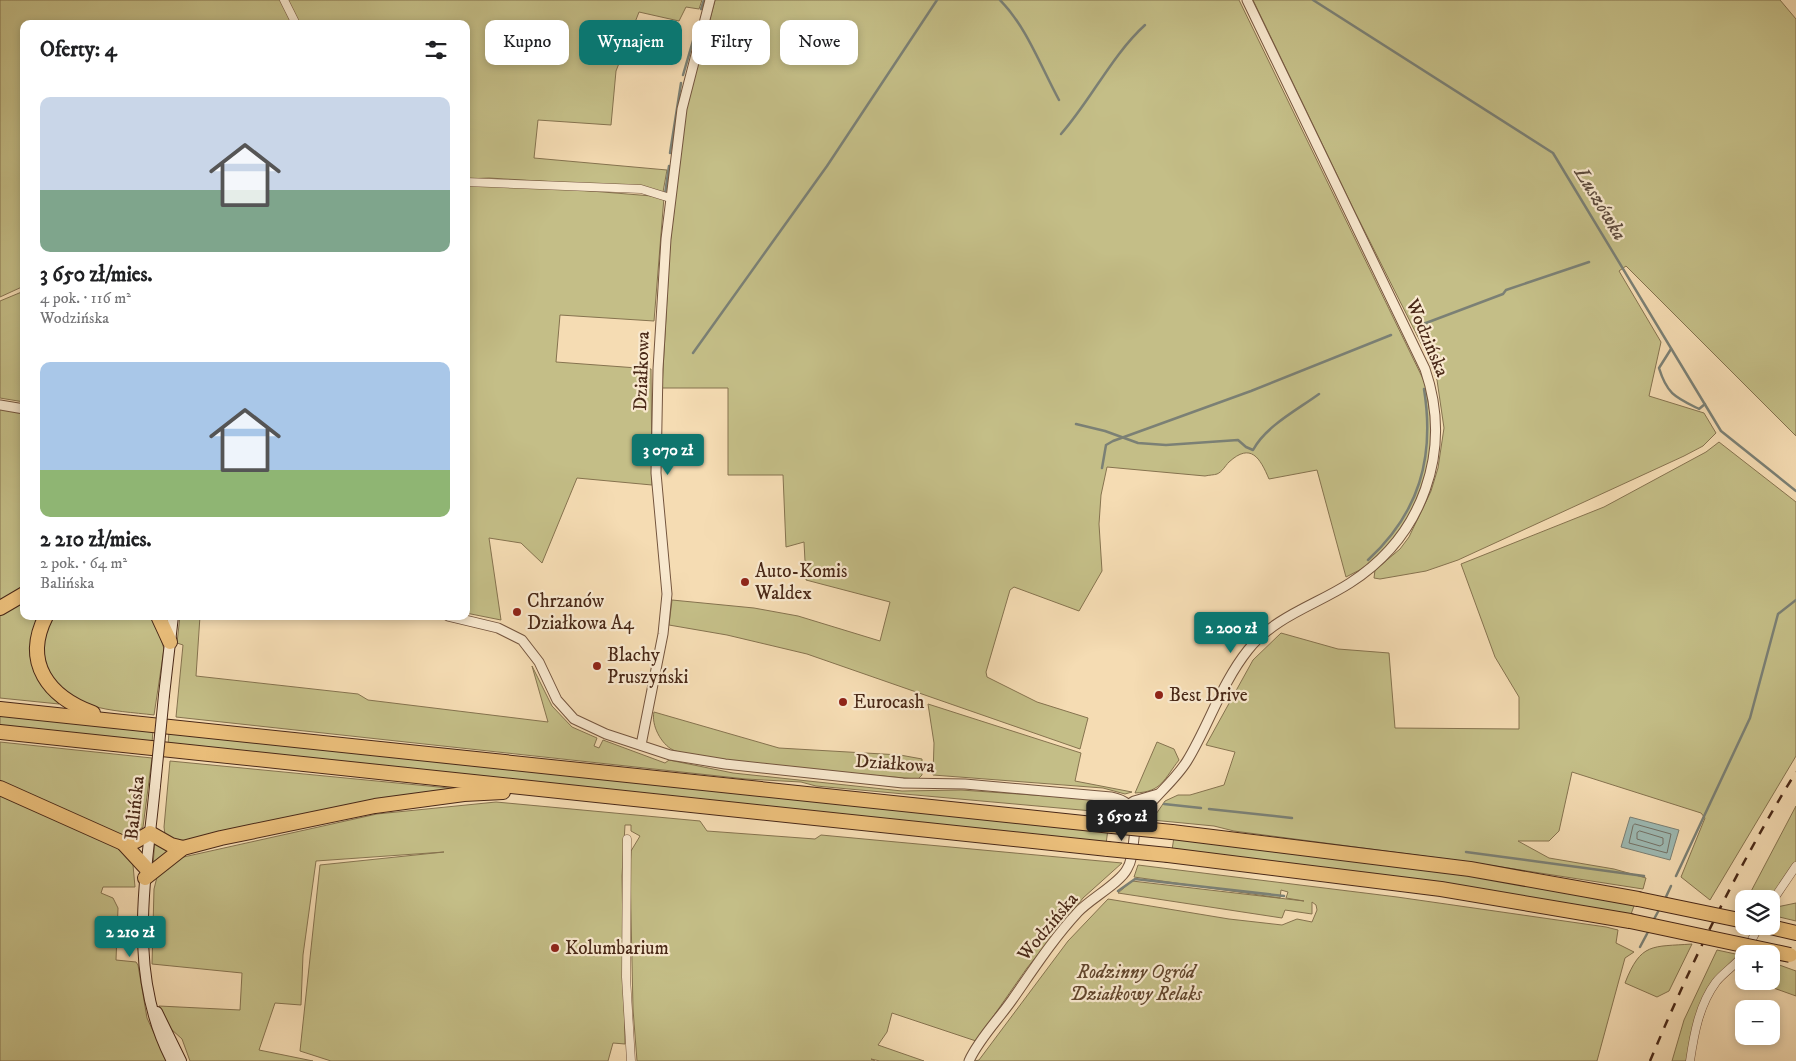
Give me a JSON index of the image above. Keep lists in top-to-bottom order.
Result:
{
  "streets": {
    "main road": ["Balińska"],
    "street": ["Wodzińska", "Działkowa"]
  },
  "water": ["Luszówka"],
  "parks": ["Rodzinny Ogród Działkowy Relaks"],
  "places": [
    "Auto-Komis Waldex",
    "Chrzanów Działkowa A4",
    "Blachy Pruszyński",
    "Best Drive",
    "Eurocash",
    "Kolumbarium"
  ],
  "page": {
    "chip": [
      "Kupno",
      "Wynajem",
      "Filtry",
      "Nowe"
    ],
    "heading": "Oferty: 4",
    "list": [
      {
        "name": "3 650 zł/mies.",
        "note": "4 pok. · 116 m² · Wodzińska"
      },
      {
        "name": "2 210 zł/mies.",
        "note": "2 pok. · 64 m² · Balińska"
      }
    ],
    "price": [
      "3 070 zł",
      "2 200 zł",
      "3 650 zł",
      "2 210 zł"
    ],
    "map_buttons": ["+", "−"]
  }
}
